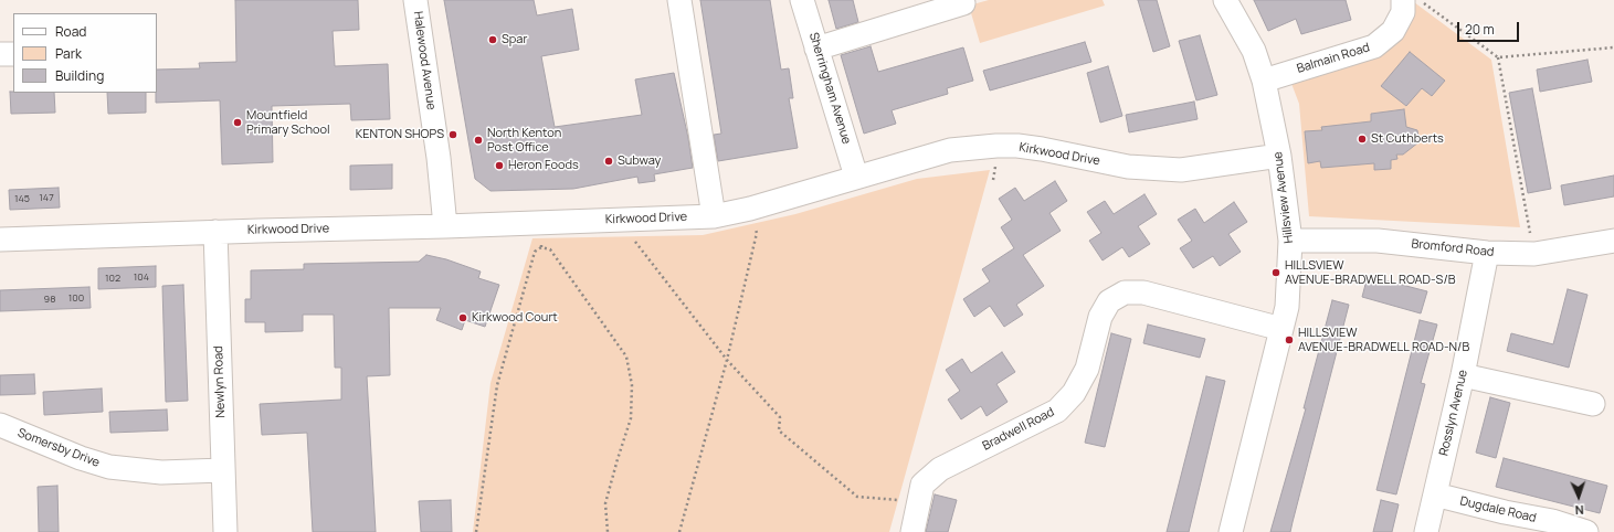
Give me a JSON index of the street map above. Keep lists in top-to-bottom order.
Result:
{
  "streets": {
    "street": [
      "Balmain Road",
      "Halewood Avenue",
      "Sherringham Avenue",
      "Kirkwood Drive",
      "Hillsview Avenue",
      "Bromford Road",
      "Newlyn Road",
      "Rosslyn Avenue",
      "Bradwell Road",
      "Somersby Drive",
      "Dugdale Road"
    ]
  },
  "crossings": [
    ["Balmain Road", "Hillsview Avenue"],
    ["Halewood Avenue", "Kirkwood Drive"],
    ["Sherringham Avenue", "Kirkwood Drive"],
    ["Kirkwood Drive", "Hillsview Avenue"],
    ["Kirkwood Drive", "Newlyn Road"],
    ["Hillsview Avenue", "Bromford Road"],
    ["Hillsview Avenue", "Bradwell Road"],
    ["Bromford Road", "Rosslyn Avenue"],
    ["Newlyn Road", "Somersby Drive"],
    ["Rosslyn Avenue", "Dugdale Road"]
  ],
  "places": [
    "Spar",
    "Mountfield Primary School",
    "KENTON SHOPS",
    "St Cuthberts",
    "North Kenton Post Office",
    "Subway",
    "Heron Foods",
    "HILLSVIEW AVENUE-BRADWELL ROAD-S/B",
    "Kirkwood Court",
    "HILLSVIEW AVENUE-BRADWELL ROAD-N/B"
  ],
  "house_numbers": [
    "147",
    "145",
    "104",
    "102",
    "100",
    "98"
  ],
  "legend": ["Road", "Park", "Building"],
  "scale_bar": "20 m",
  "north": "bottom"
}
